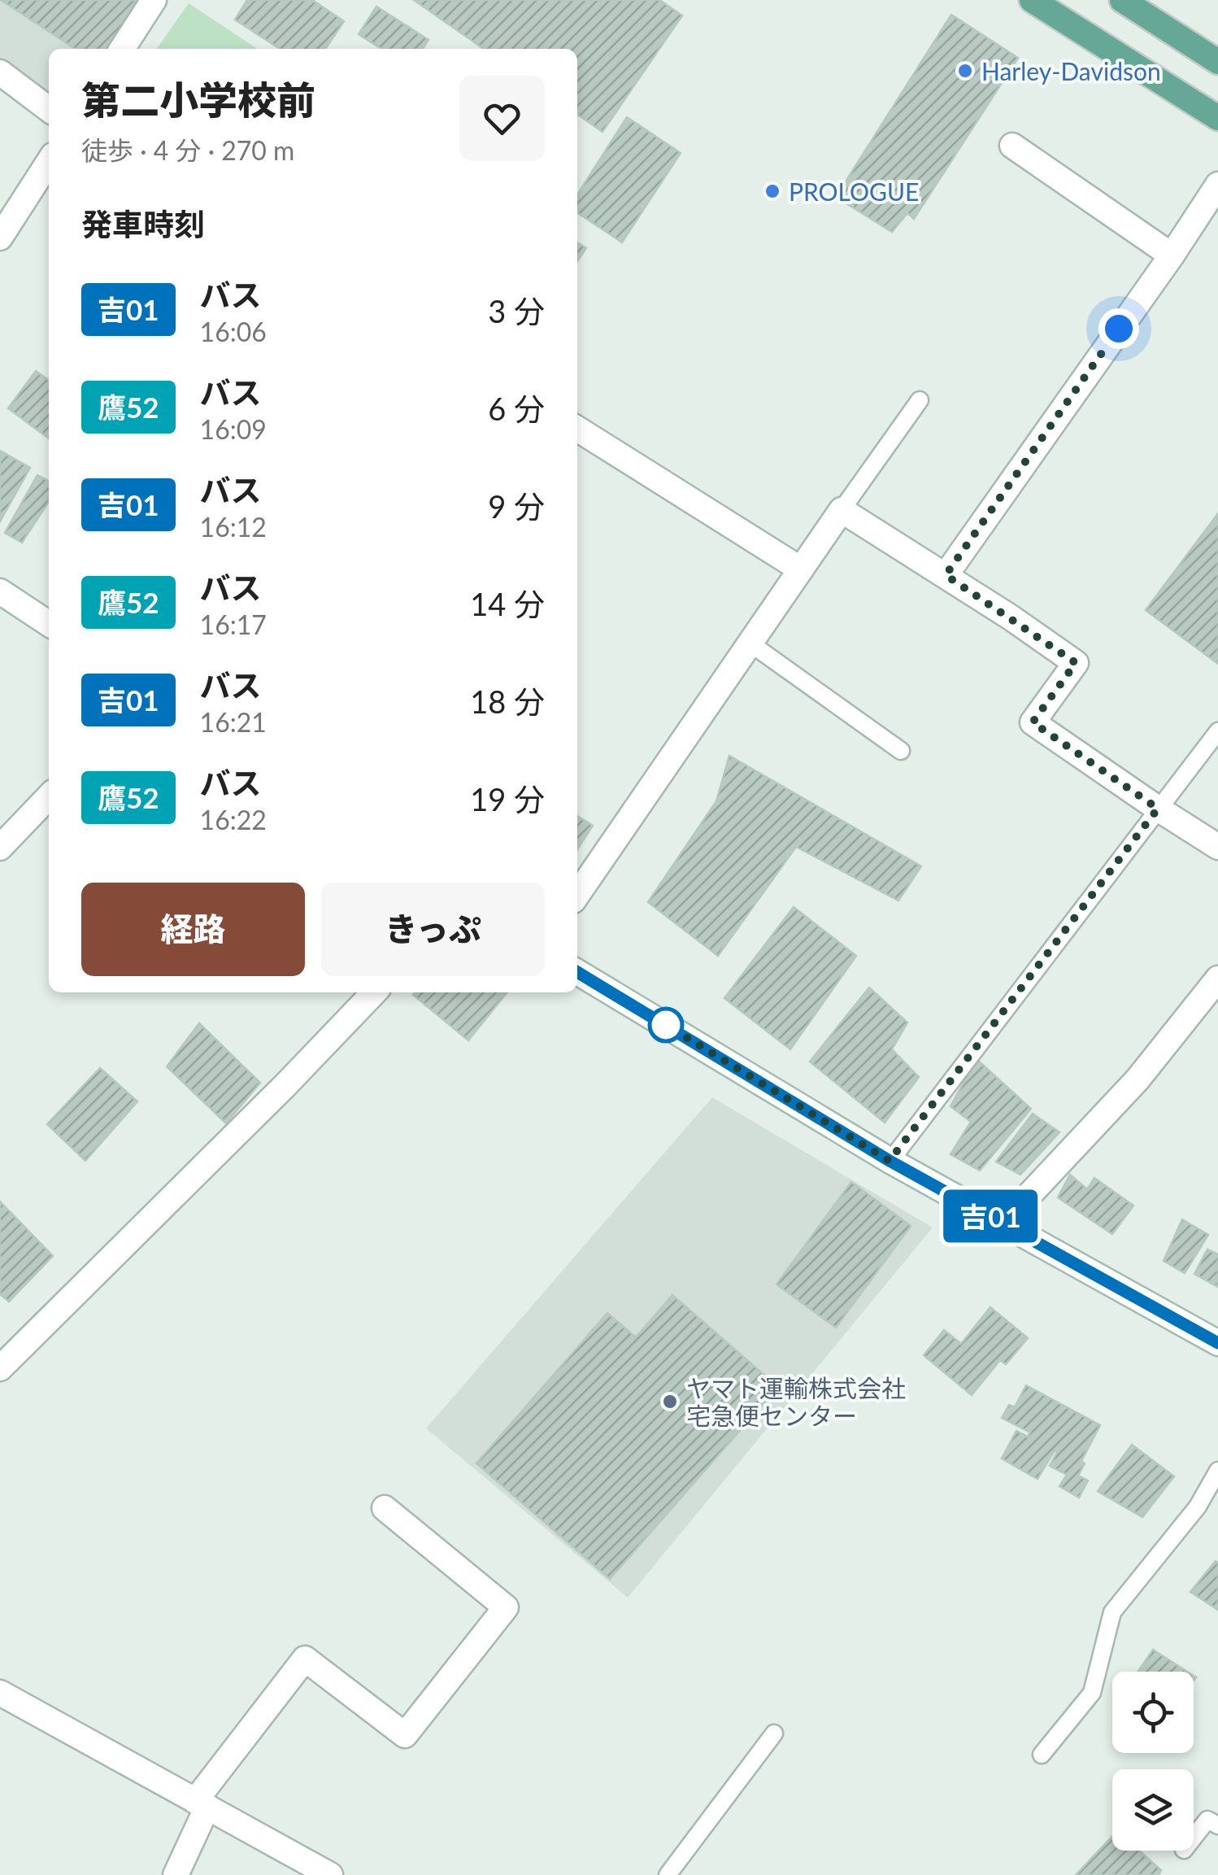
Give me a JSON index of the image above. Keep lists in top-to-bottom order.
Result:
{
  "places": ["Harley-Davidson", "PROLOGUE", "ヤマト運輸株式会社 宅急便センター"],
  "lines": ["bus line 吉01"],
  "page": {
    "on_map": "吉01",
    "heading": [
      ["第二小学校前", "徒歩 · 4 分 · 270 m"],
      "発車時刻"
    ],
    "list": [
      {
        "mark": "吉01",
        "name": "バス",
        "note": "16:06",
        "value": "3 分"
      },
      {
        "mark": "鷹52",
        "name": "バス",
        "note": "16:09",
        "value": "6 分"
      },
      {
        "mark": "吉01",
        "name": "バス",
        "note": "16:12",
        "value": "9 分"
      },
      {
        "mark": "鷹52",
        "name": "バス",
        "note": "16:17",
        "value": "14 分"
      },
      {
        "mark": "吉01",
        "name": "バス",
        "note": "16:21",
        "value": "18 分"
      },
      {
        "mark": "鷹52",
        "name": "バス",
        "note": "16:22",
        "value": "19 分"
      }
    ],
    "buttons": ["経路", "きっぷ"]
  }
}
